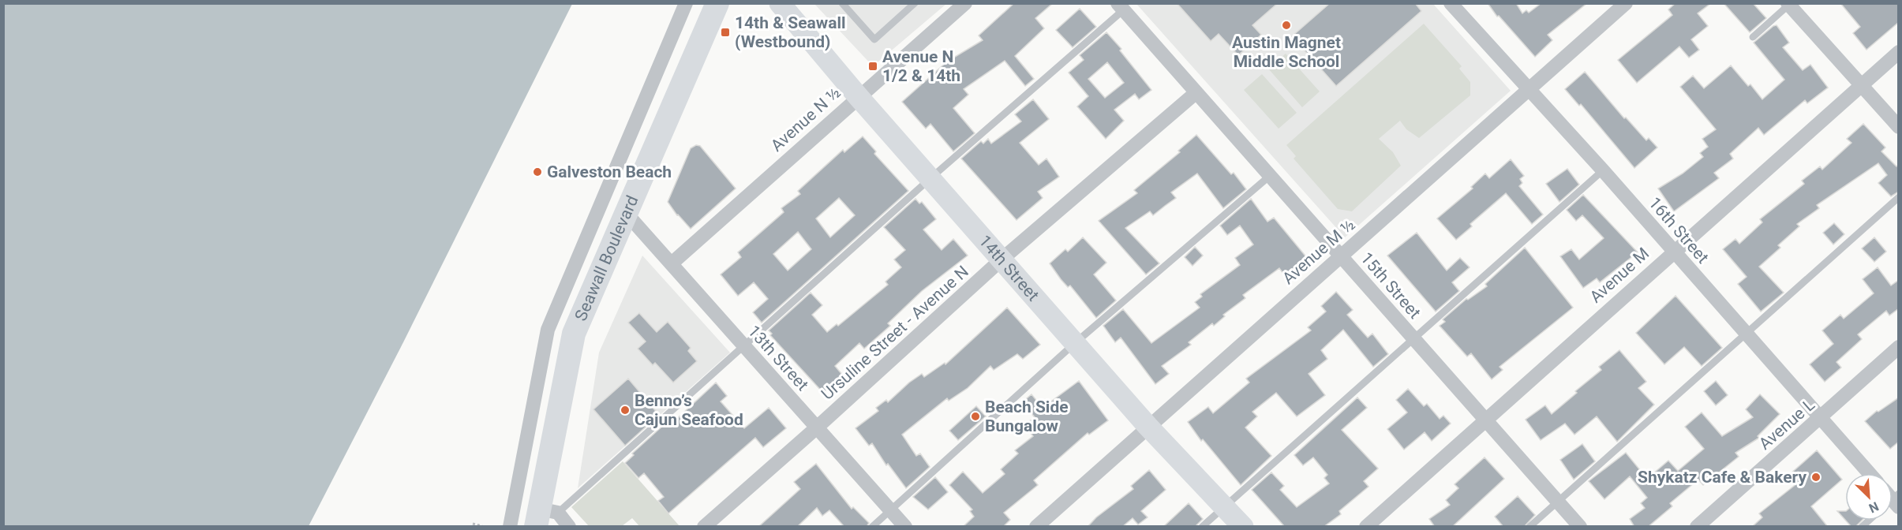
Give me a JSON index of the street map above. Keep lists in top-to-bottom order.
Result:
{
  "streets": {
    "main road": ["Seawall Boulevard", "14th Street"],
    "street": [
      "Avenue N ½",
      "16th Street",
      "Avenue M ½",
      "Avenue M",
      "15th Street",
      "Ursuline Street - Avenue N",
      "13th Street",
      "Avenue L"
    ]
  },
  "crossings": [
    ["Avenue N ½", "14th Street"],
    ["Avenue N ½", "13th Street"],
    ["16th Street", "Avenue M ½"],
    ["16th Street", "Avenue M"],
    ["16th Street", "Avenue L"],
    ["Avenue M ½", "14th Street"],
    ["Avenue M ½", "15th Street"],
    ["Seawall Boulevard", "13th Street"],
    ["14th Street", "Ursuline Street - Avenue N"],
    ["Avenue M", "15th Street"],
    ["15th Street", "Ursuline Street - Avenue N"],
    ["Ursuline Street - Avenue N", "13th Street"]
  ],
  "places": {
    "other": [
      "Austin Magnet Middle School",
      "Galveston Beach",
      "Benno’s Cajun Seafood",
      "Beach Side Bungalow",
      "Shykatz Cafe & Bakery"
    ],
    "transit": ["14th & Seawall (Westbound)", "Avenue N 1/2 & 14th"]
  },
  "north": "bottom right"
}
